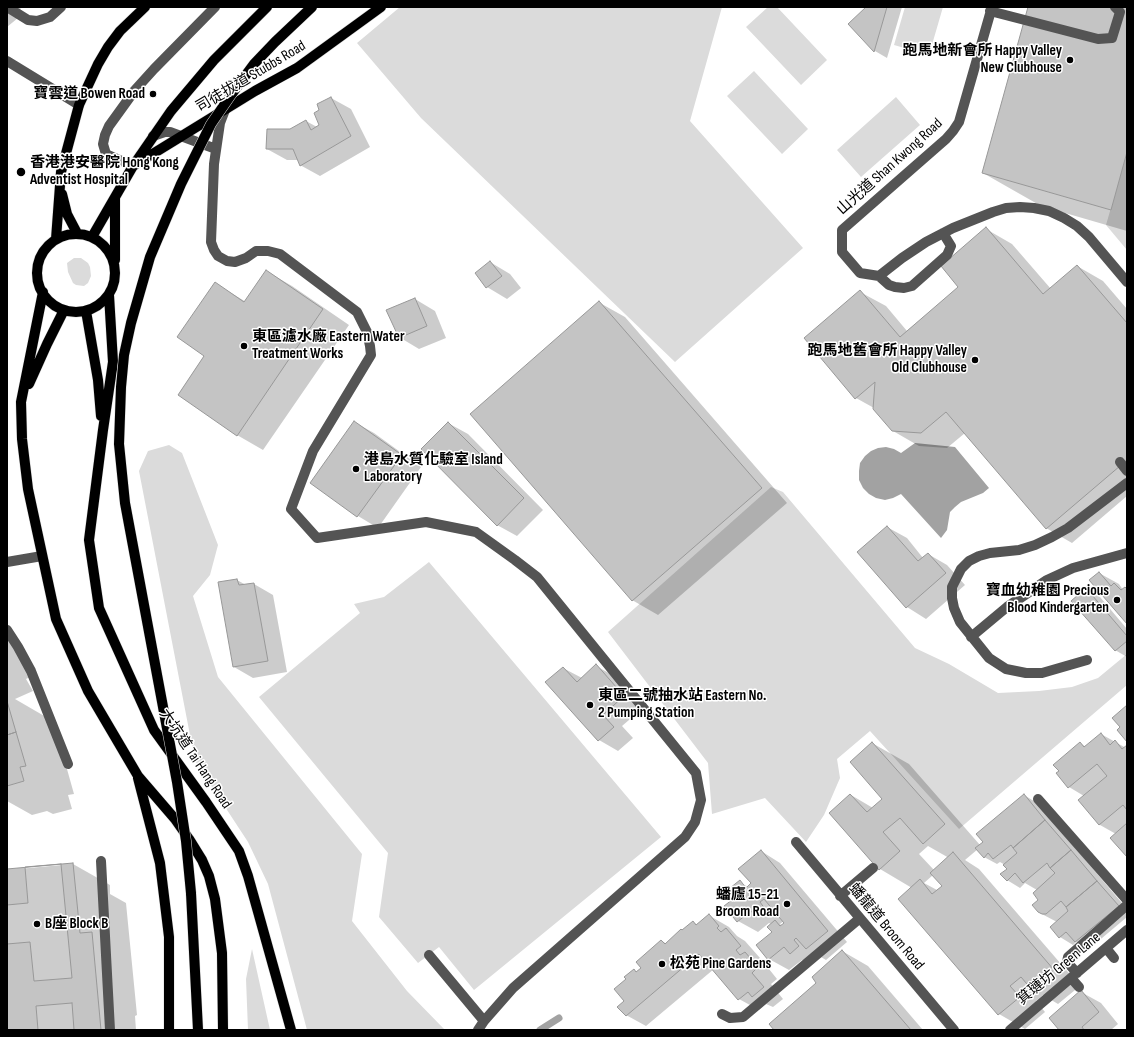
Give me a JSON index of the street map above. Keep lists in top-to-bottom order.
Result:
{
  "streets": {
    "main road": ["司徒拔道 Stubbs Road", "大坑道 Tai Hang Road"],
    "street": ["山光道 Shan Kwong Road", "蟠龍道 Broom Road", "箕璉坊 Green Lane"]
  },
  "crossings": [
    ["司徒拔道 Stubbs Road", "大坑道 Tai Hang Road"]
  ],
  "places": [
    "跑馬地新會所 Happy Valley New Clubhouse",
    "寶雲道 Bowen Road",
    "香港港安醫院 Hong Kong Adventist Hospital",
    "東區濾水廠 Eastern Water Treatment Works",
    "跑馬地舊會所 Happy Valley Old Clubhouse",
    "港島水質化驗室 Island Laboratory",
    "寶血幼稚園 Precious Blood Kindergarten",
    "東區二號抽水站 Eastern No. 2 Pumping Station",
    "蟠廬 15-21 Broom Road",
    "B座 Block B",
    "松苑 Pine Gardens"
  ]
}
